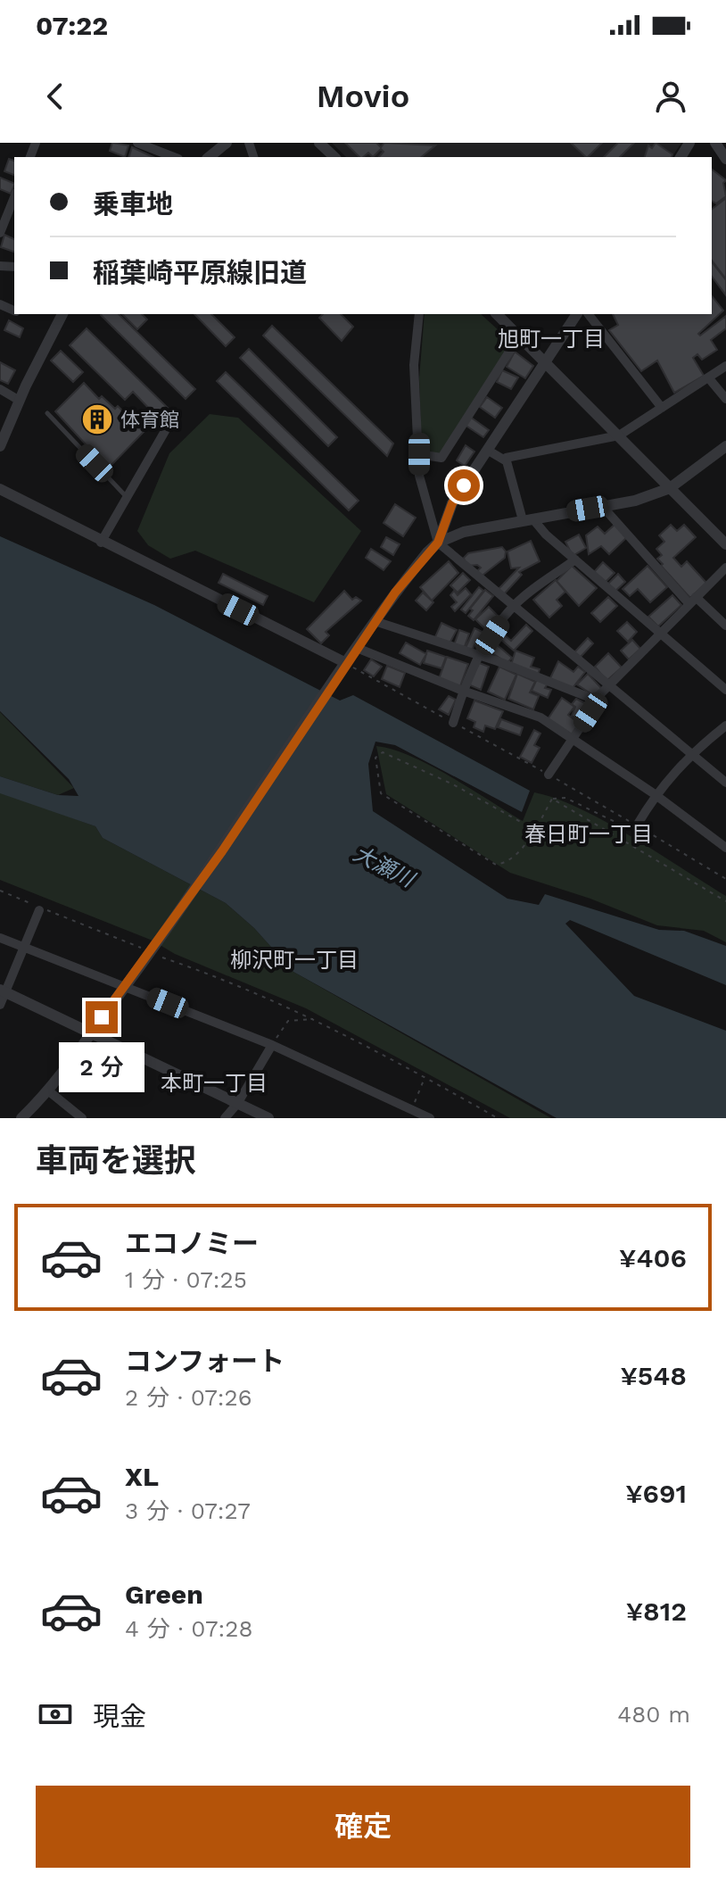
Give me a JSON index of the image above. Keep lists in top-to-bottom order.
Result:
{
  "districts": [
    "旭町一丁目",
    "春日町一丁目",
    "柳沢町一丁目",
    "本町一丁目"
  ],
  "water": ["大瀬川"],
  "places": {
    "building": ["体育館"]
  },
  "page": {
    "status": "07:22",
    "header": "Movio",
    "banner": ["乗車地", "稲葉崎平原線旧道"],
    "bubble": "2 分",
    "heading": "車両を選択",
    "list": [
      {
        "name": "エコノミー",
        "note": "1 分 · 07:25",
        "value": "¥406"
      },
      {
        "name": "コンフォート",
        "note": "2 分 · 07:26",
        "value": "¥548"
      },
      {
        "name": "XL",
        "note": "3 分 · 07:27",
        "value": "¥691"
      },
      {
        "name": "Green",
        "note": "4 分 · 07:28",
        "value": "¥812"
      }
    ],
    "pay": ["現金", "480 m"],
    "buttons": "確定"
  }
}
